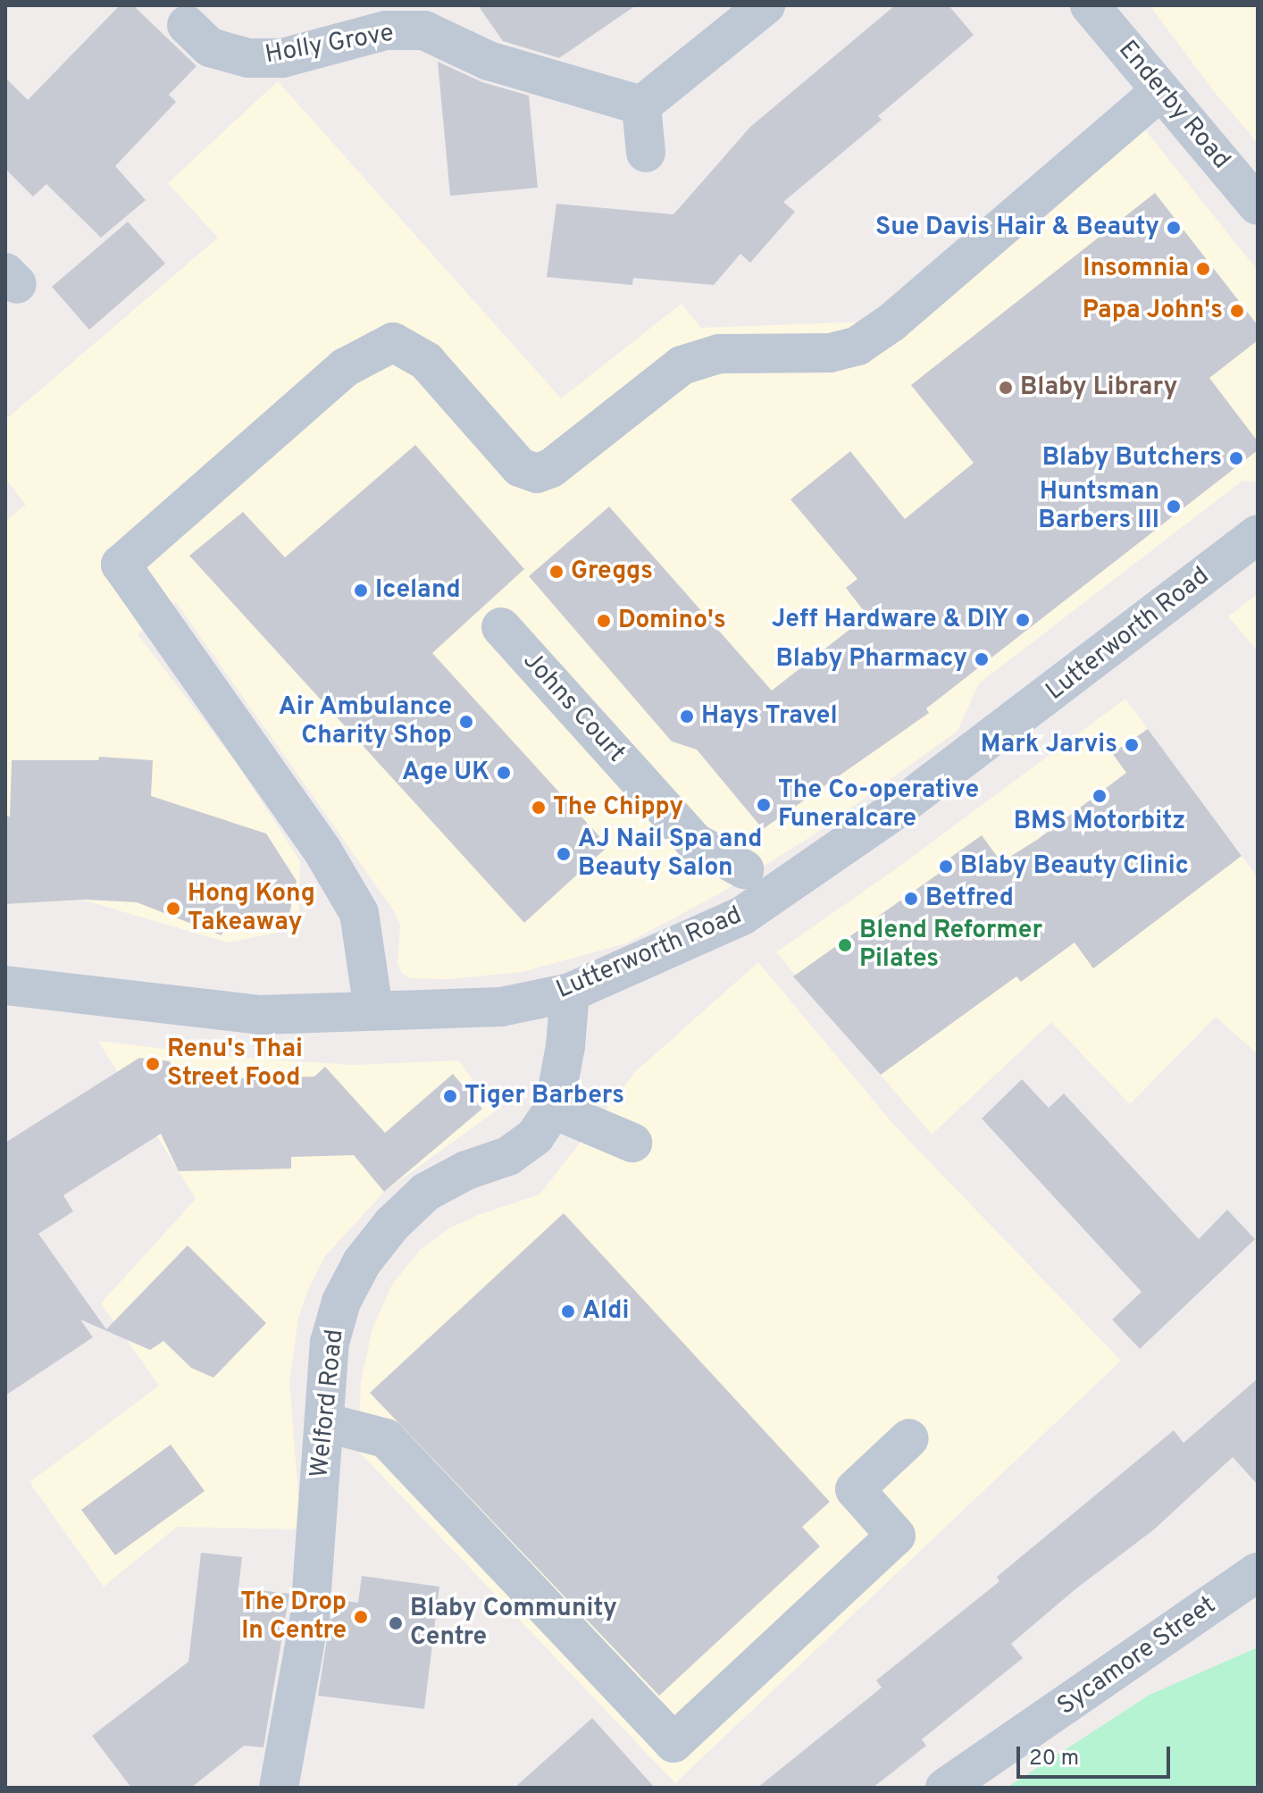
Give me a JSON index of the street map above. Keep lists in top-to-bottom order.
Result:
{
  "streets": {
    "street": [
      "Holly Grove",
      "Enderby Road",
      "Lutterworth Road",
      "Johns Court",
      "Welford Road",
      "Sycamore Street"
    ]
  },
  "crossings": [
    ["Lutterworth Road", "Welford Road"]
  ],
  "places": [
    "Sue Davis Hair & Beauty",
    "Insomnia",
    "Papa John's",
    "Blaby Library",
    "Blaby Butchers",
    "Huntsman Barbers III",
    "Greggs",
    "Iceland",
    "Jeff Hardware & DIY",
    "Domino's",
    "Blaby Pharmacy",
    "Hays Travel",
    "Air Ambulance Charity Shop",
    "Mark Jarvis",
    "Age UK",
    "BMS Motorbitz",
    "The Co-operative Funeralcare",
    "The Chippy",
    "AJ Nail Spa and Beauty Salon",
    "Blaby Beauty Clinic",
    "Betfred",
    "Hong Kong Takeaway",
    "Blend Reformer Pilates",
    "Renu's Thai Street Food",
    "Tiger Barbers",
    "Aldi",
    "The Drop In Centre",
    "Blaby Community Centre"
  ],
  "scale_bar": "20 m"
}
